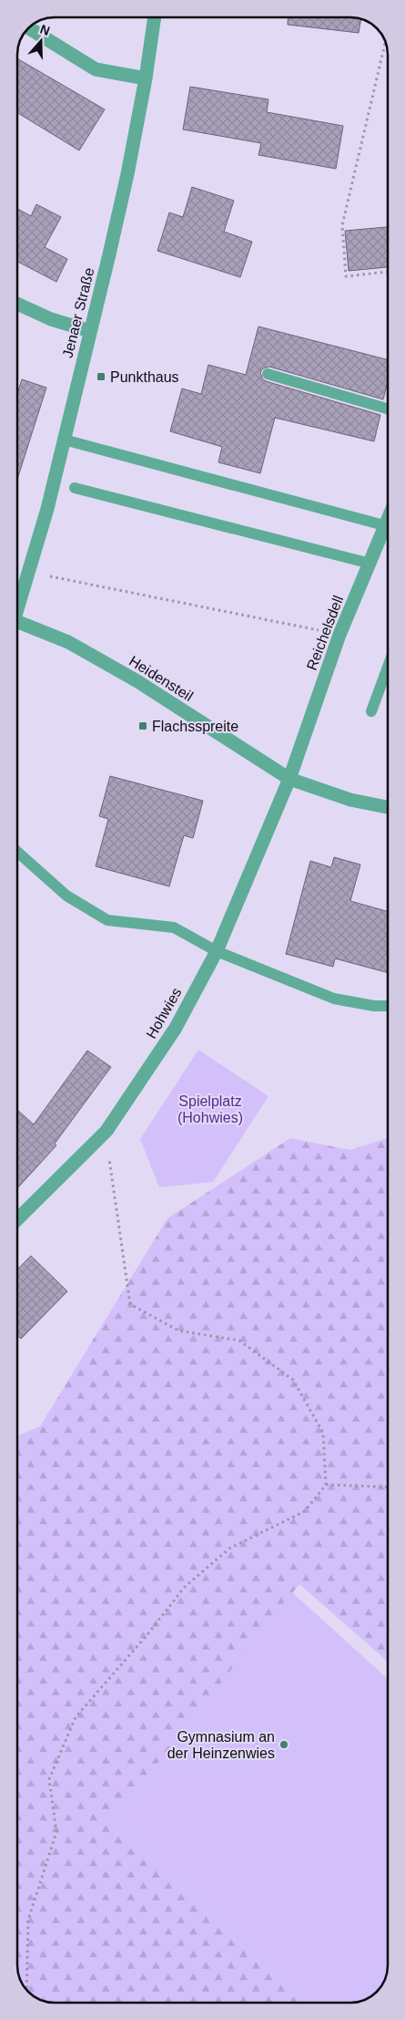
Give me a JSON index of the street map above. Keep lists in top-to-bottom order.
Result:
{
  "streets": {
    "street": [
      "Jenaer Straße",
      "Reichelsdell",
      "Heidensteil",
      "Hohwies"
    ]
  },
  "crossings": [
    ["Reichelsdell", "Heidensteil"],
    ["Reichelsdell", "Hohwies"],
    ["Heidensteil", "Hohwies"]
  ],
  "parks": ["Spielplatz (Hohwies)"],
  "places": {
    "transit": ["Punkthaus", "Flachsspreite"],
    "other": ["Gymnasium an der Heinzenwies"]
  },
  "north": "top"
}
